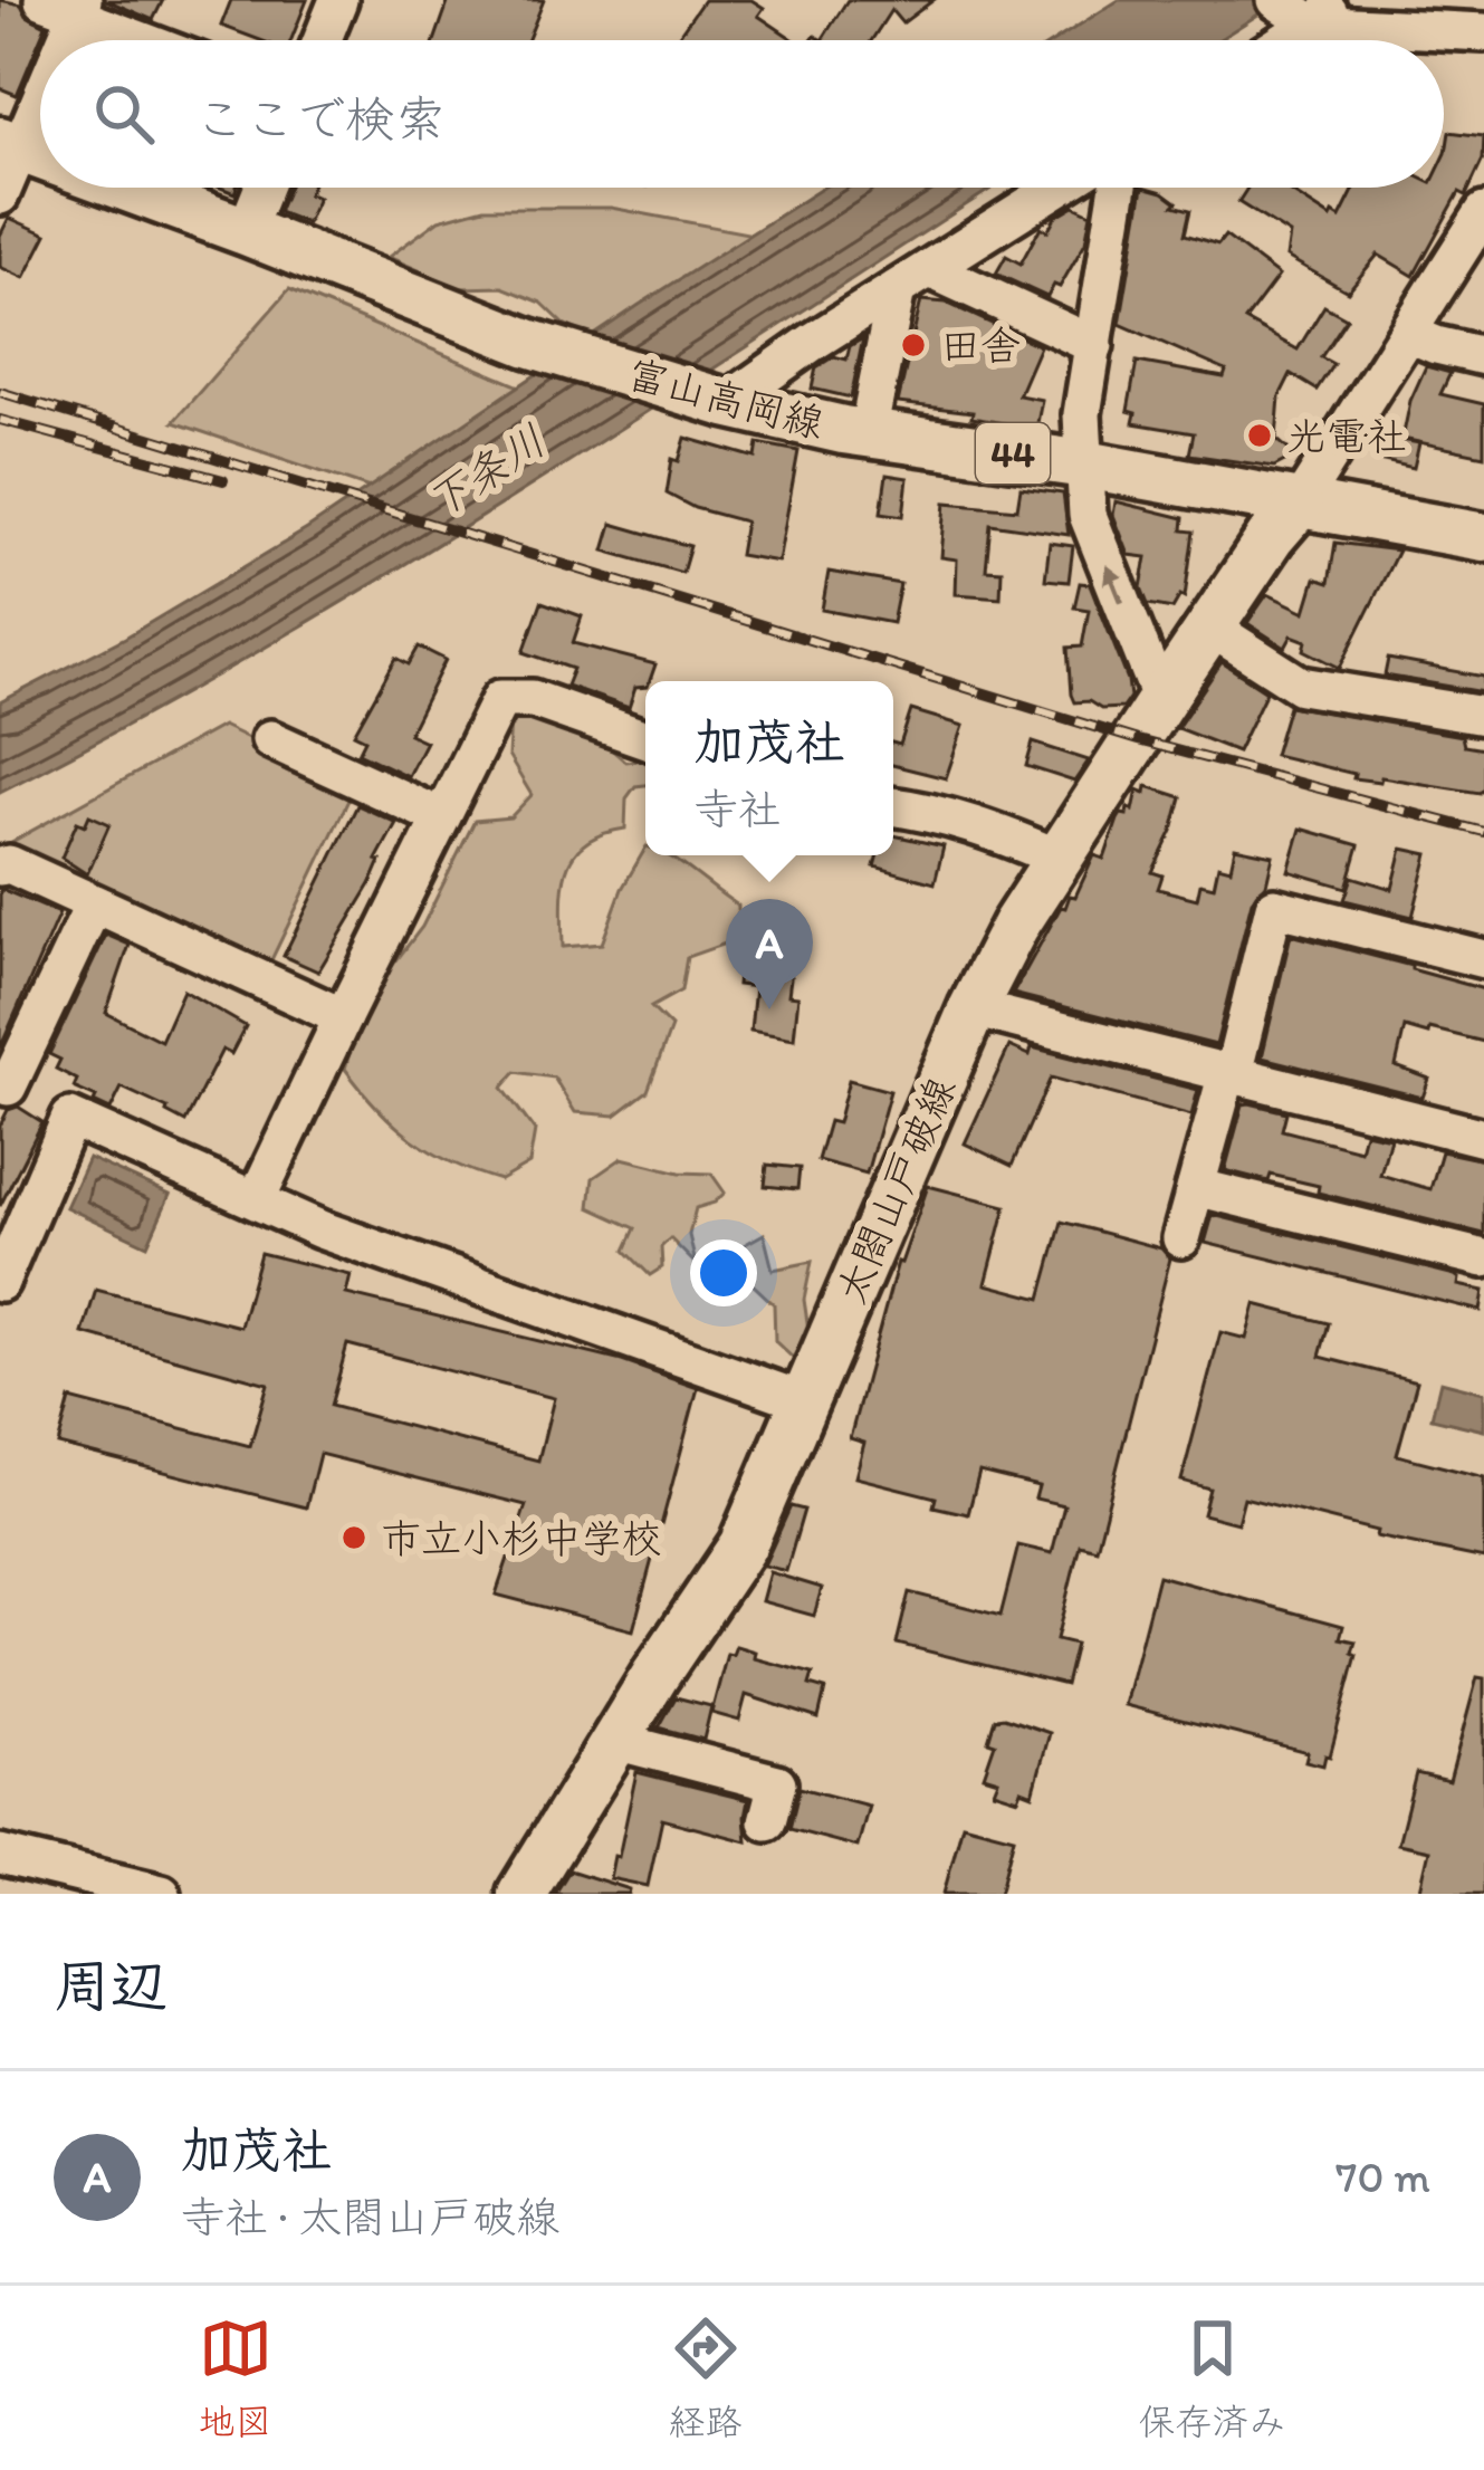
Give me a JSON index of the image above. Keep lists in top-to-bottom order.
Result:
{
  "streets": {
    "main road": ["富山高岡線", "44", "太閤山戸破線"]
  },
  "crossings": [
    ["富山高岡線", "太閤山戸破線"]
  ],
  "water": ["下条川"],
  "places": ["田舎", "光電社", "市立小杉中学校"],
  "page": {
    "search": "ここで検索",
    "popup": ["加茂社", "寺社"],
    "pins": "A",
    "heading": "周辺",
    "list": [
      {
        "mark": "A",
        "name": "加茂社",
        "note": "寺社 · 太閤山戸破線",
        "value": "70 m"
      }
    ],
    "nav": ["地図", "経路", "保存済み"]
  }
}
